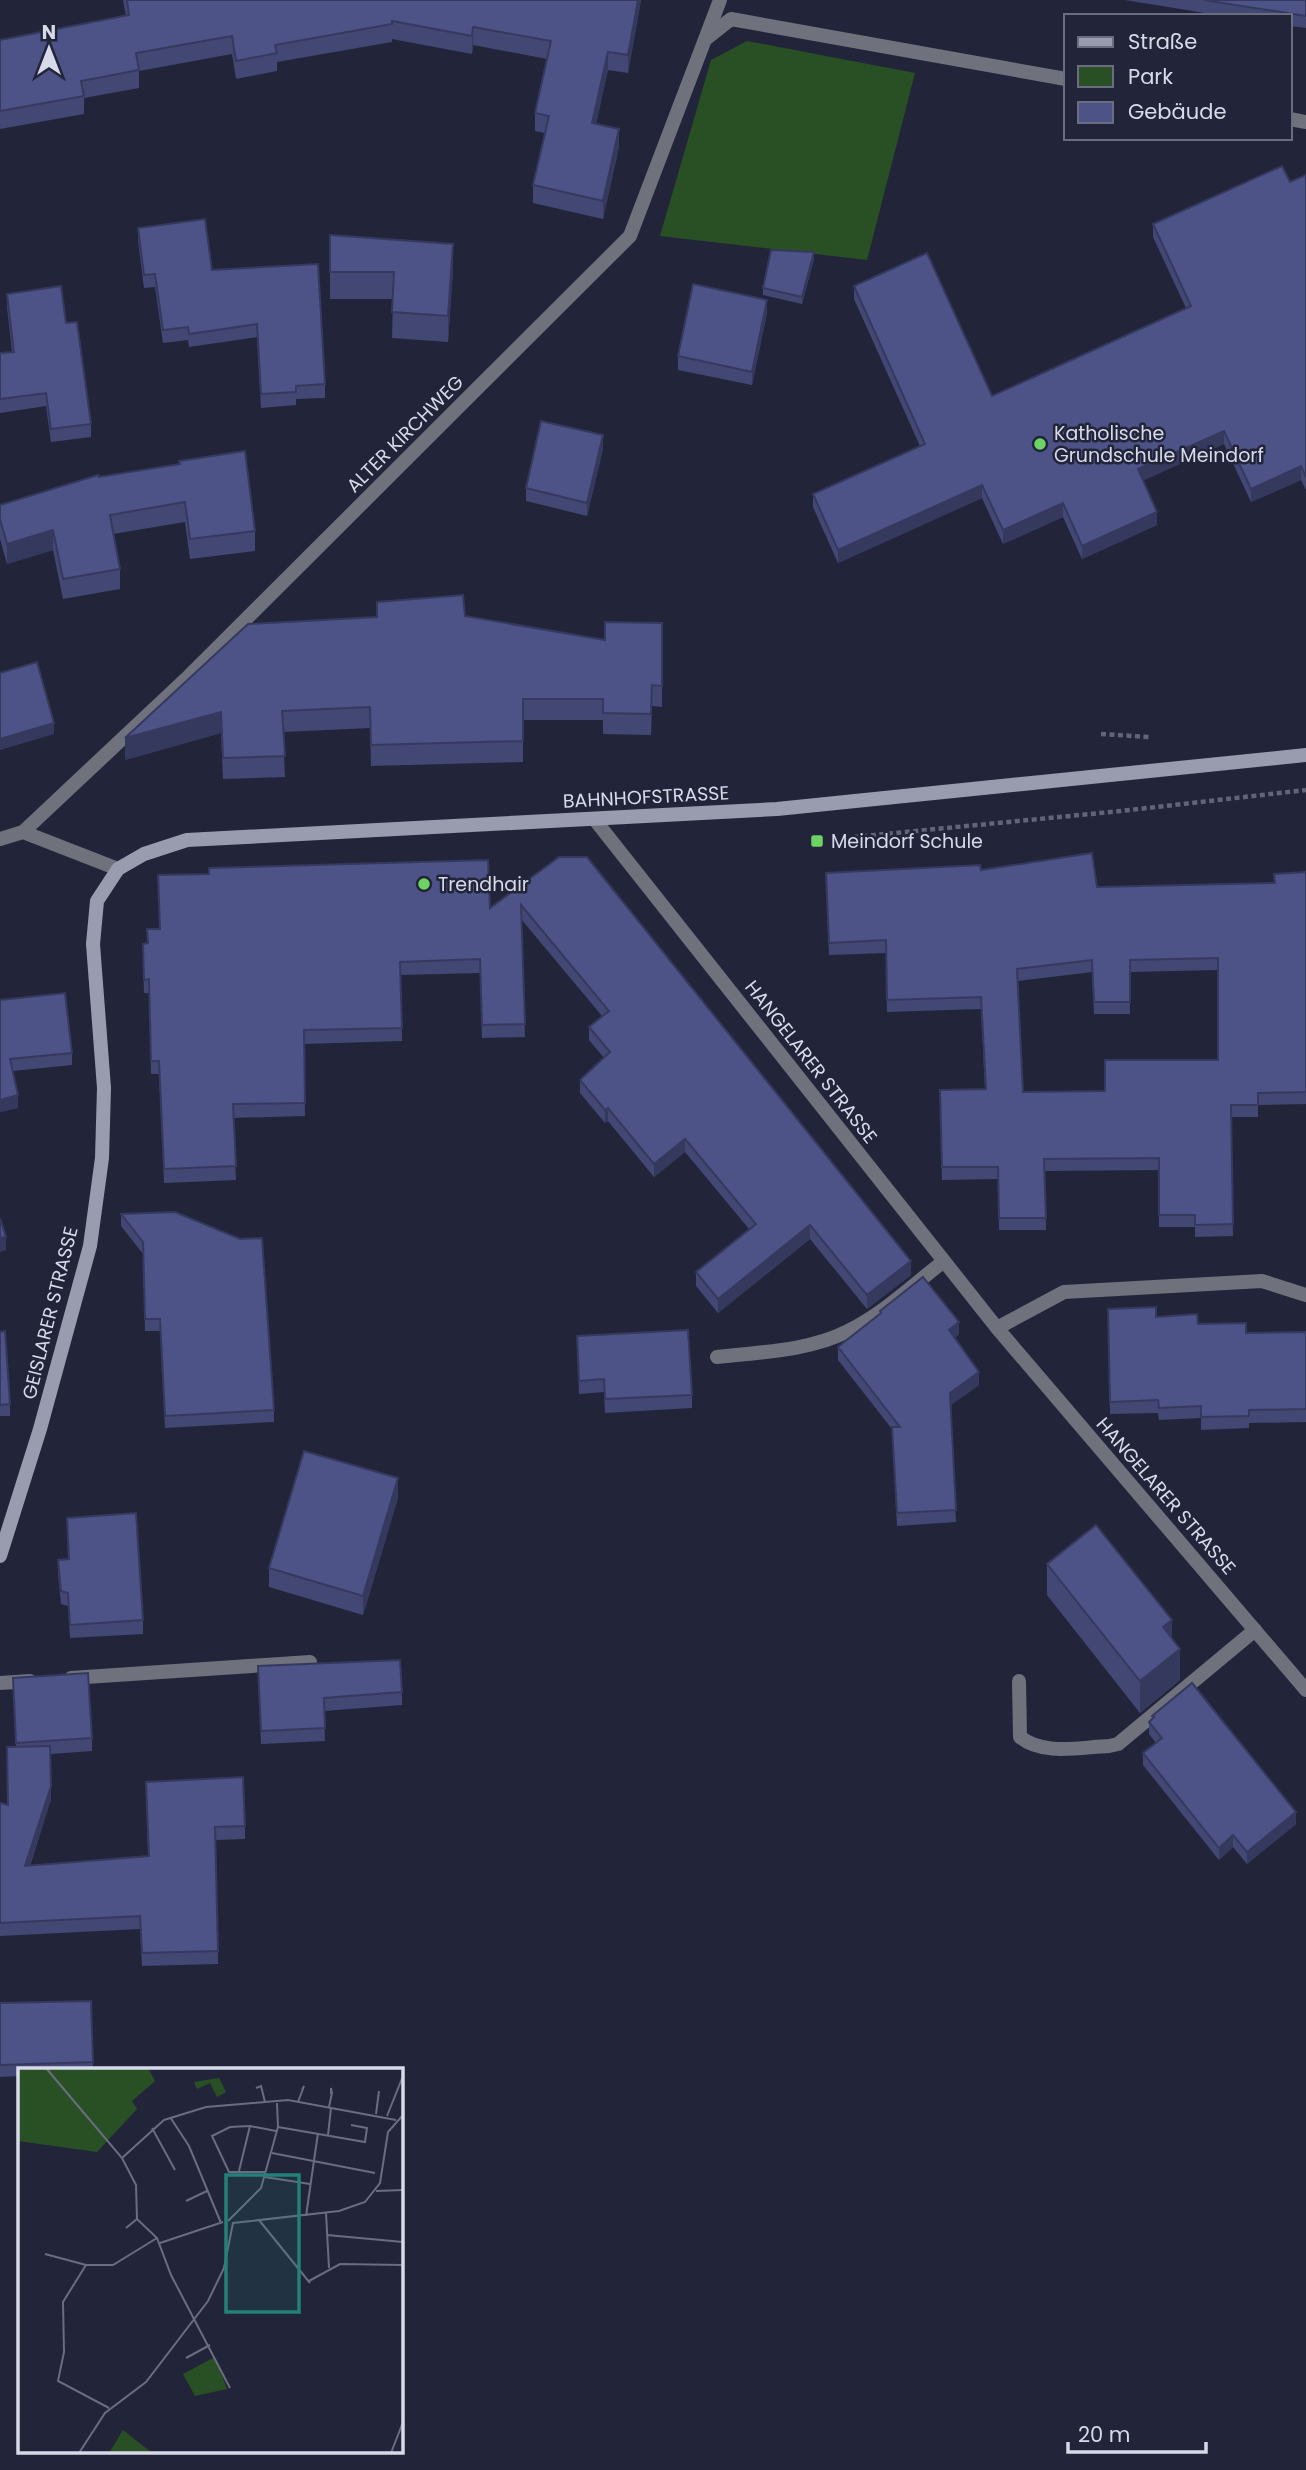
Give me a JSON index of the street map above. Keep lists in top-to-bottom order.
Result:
{
  "streets": {
    "main road": ["BAHNHOFSTRASSE", "GEISLARER STRASSE"],
    "street": ["ALTER KIRCHWEG", "HANGELARER STRASSE"]
  },
  "crossings": [
    ["BAHNHOFSTRASSE", "HANGELARER STRASSE"],
    ["BAHNHOFSTRASSE", "GEISLARER STRASSE"]
  ],
  "places": {
    "other": ["Katholische Grundschule Meindorf", "Trendhair"],
    "transit": ["Meindorf Schule"]
  },
  "legend": ["Straße", "Park", "Gebäude"],
  "scale_bar": "20 m",
  "north": "top"
}
